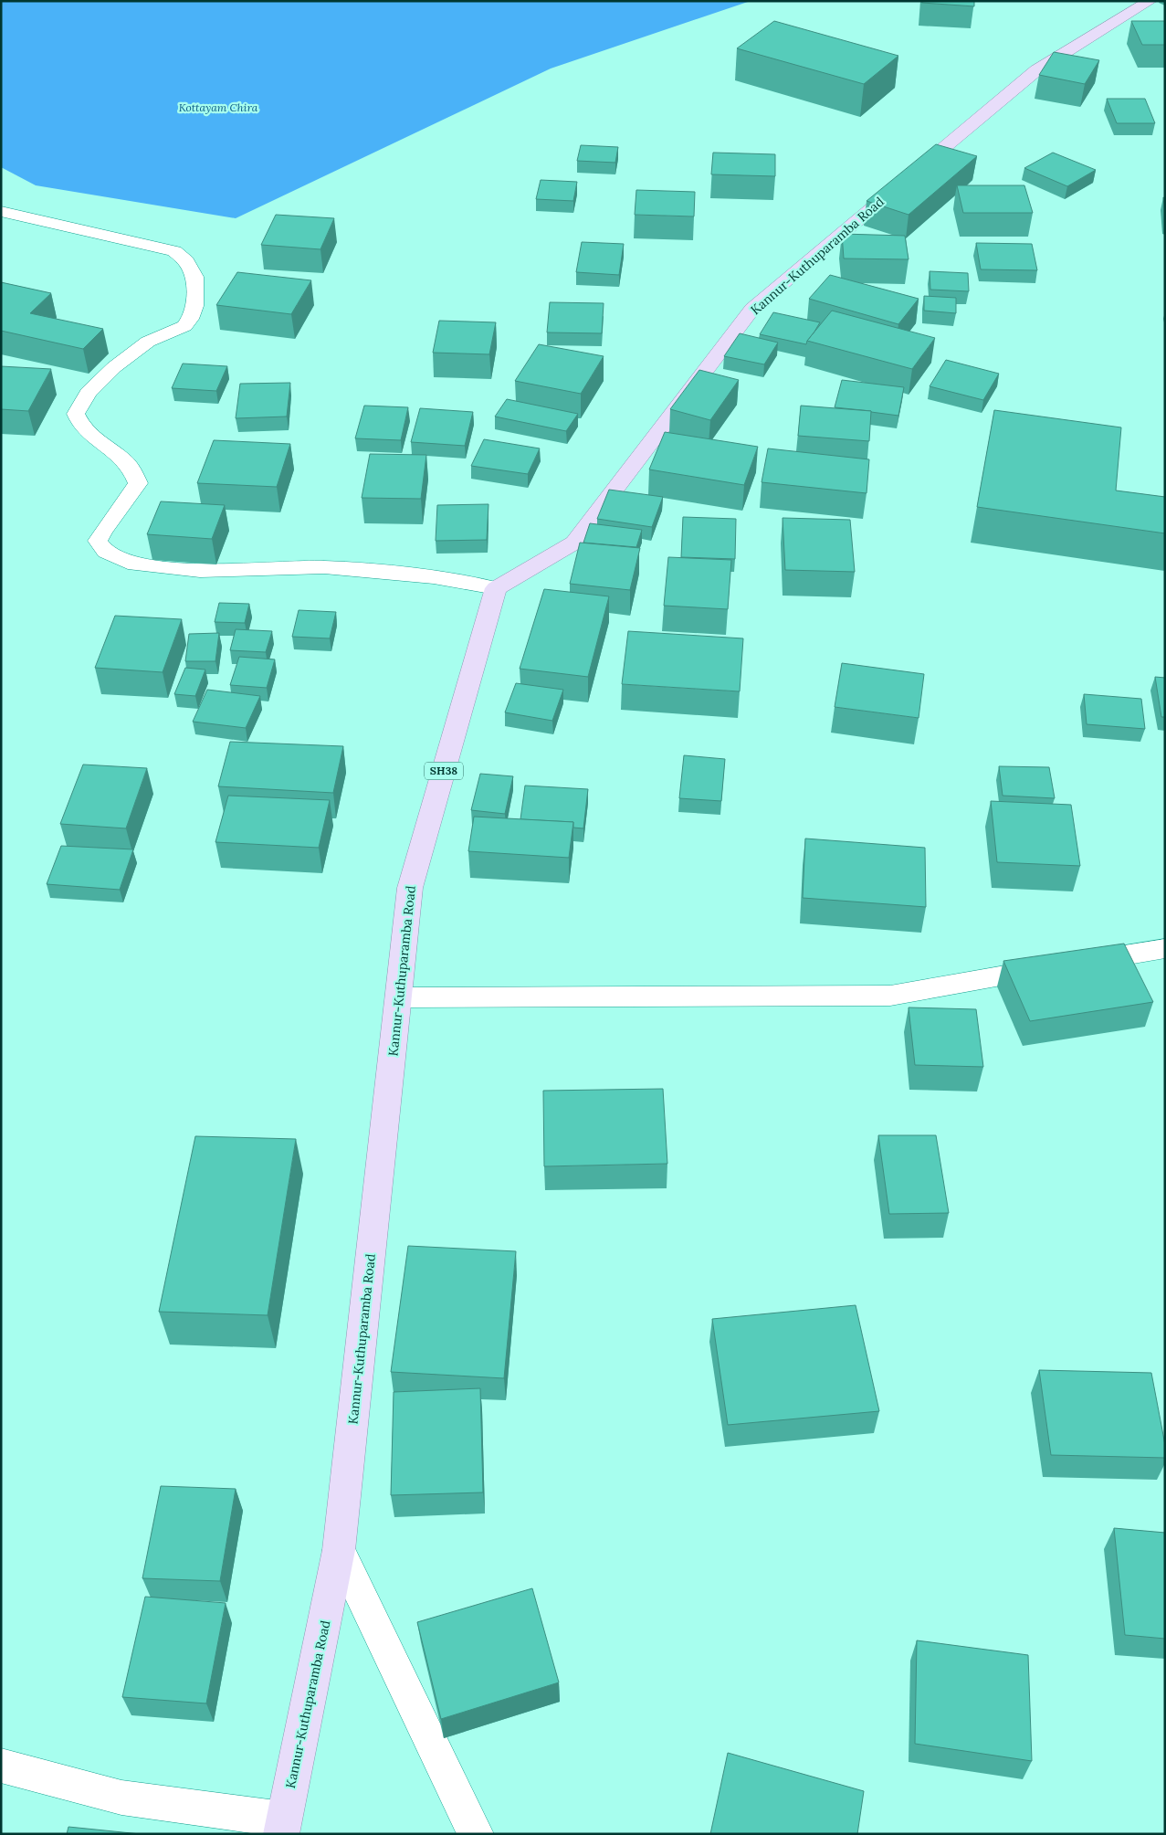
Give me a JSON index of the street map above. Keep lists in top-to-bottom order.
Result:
{
  "streets": {
    "main road": ["Kannur-Kuthuparamba Road", "SH38"]
  },
  "water": ["Kottayam Chira"]
}
